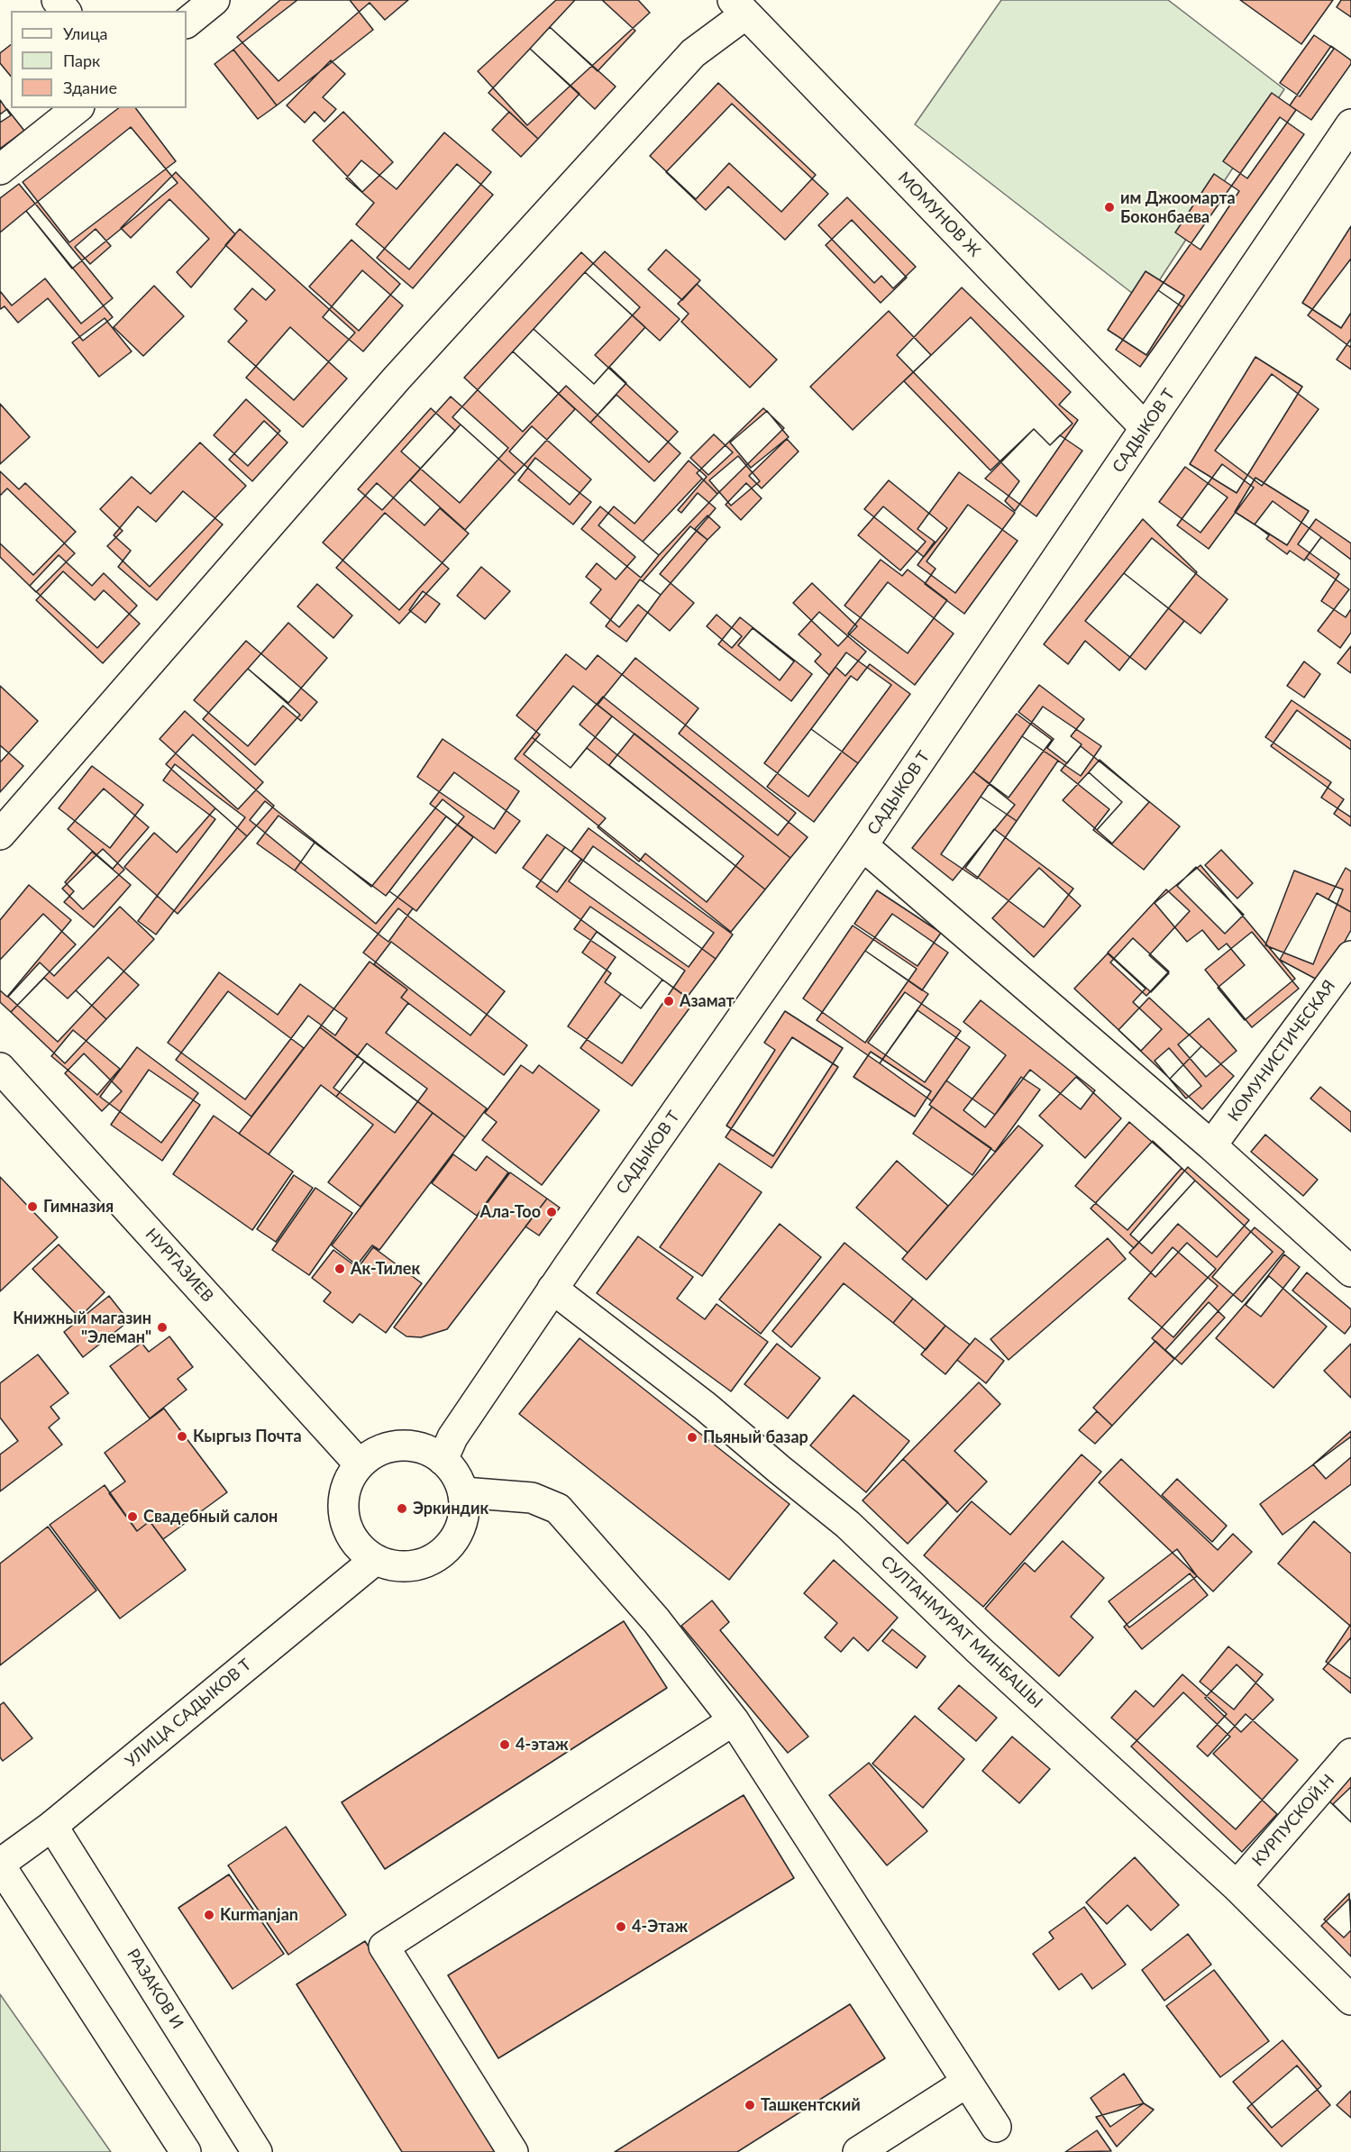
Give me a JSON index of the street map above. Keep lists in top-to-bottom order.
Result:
{
  "streets": {
    "main road": [
      "МОМУНОВ Ж",
      "САДЫКОВ Т",
      "КОМУНИСТИЧЕСКАЯ",
      "НУРГАЗИЕВ",
      "СУЛТАНМУРАТ МИНБАШЫ",
      "УЛИЦА САДЫКОВ Т",
      "КУРПУСКОЙ.Н",
      "РАЗАКОВ И"
    ]
  },
  "crossings": [
    ["МОМУНОВ Ж", "САДЫКОВ Т"],
    ["САДЫКОВ Т", "НУРГАЗИЕВ"],
    ["САДЫКОВ Т", "СУЛТАНМУРАТ МИНБАШЫ"],
    ["САДЫКОВ Т", "УЛИЦА САДЫКОВ Т"],
    ["НУРГАЗИЕВ", "УЛИЦА САДЫКОВ Т"],
    ["СУЛТАНМУРАТ МИНБАШЫ", "КУРПУСКОЙ.Н"],
    ["УЛИЦА САДЫКОВ Т", "РАЗАКОВ И"]
  ],
  "places": [
    "им Джоомарта Боконбаева",
    "Азамат",
    "Гимназия",
    "Ала-Тоо",
    "Ак-Тилек",
    "Книжный магазин \"Элеман\"",
    "Кыргыз Почта",
    "Пьяный базар",
    "Эркиндик",
    "Cвадебный салон",
    "4-этаж",
    "Kurmanjan",
    "4-Этаж",
    "Ташкентский"
  ],
  "legend": ["Улица", "Парк", "Здание"]
}
